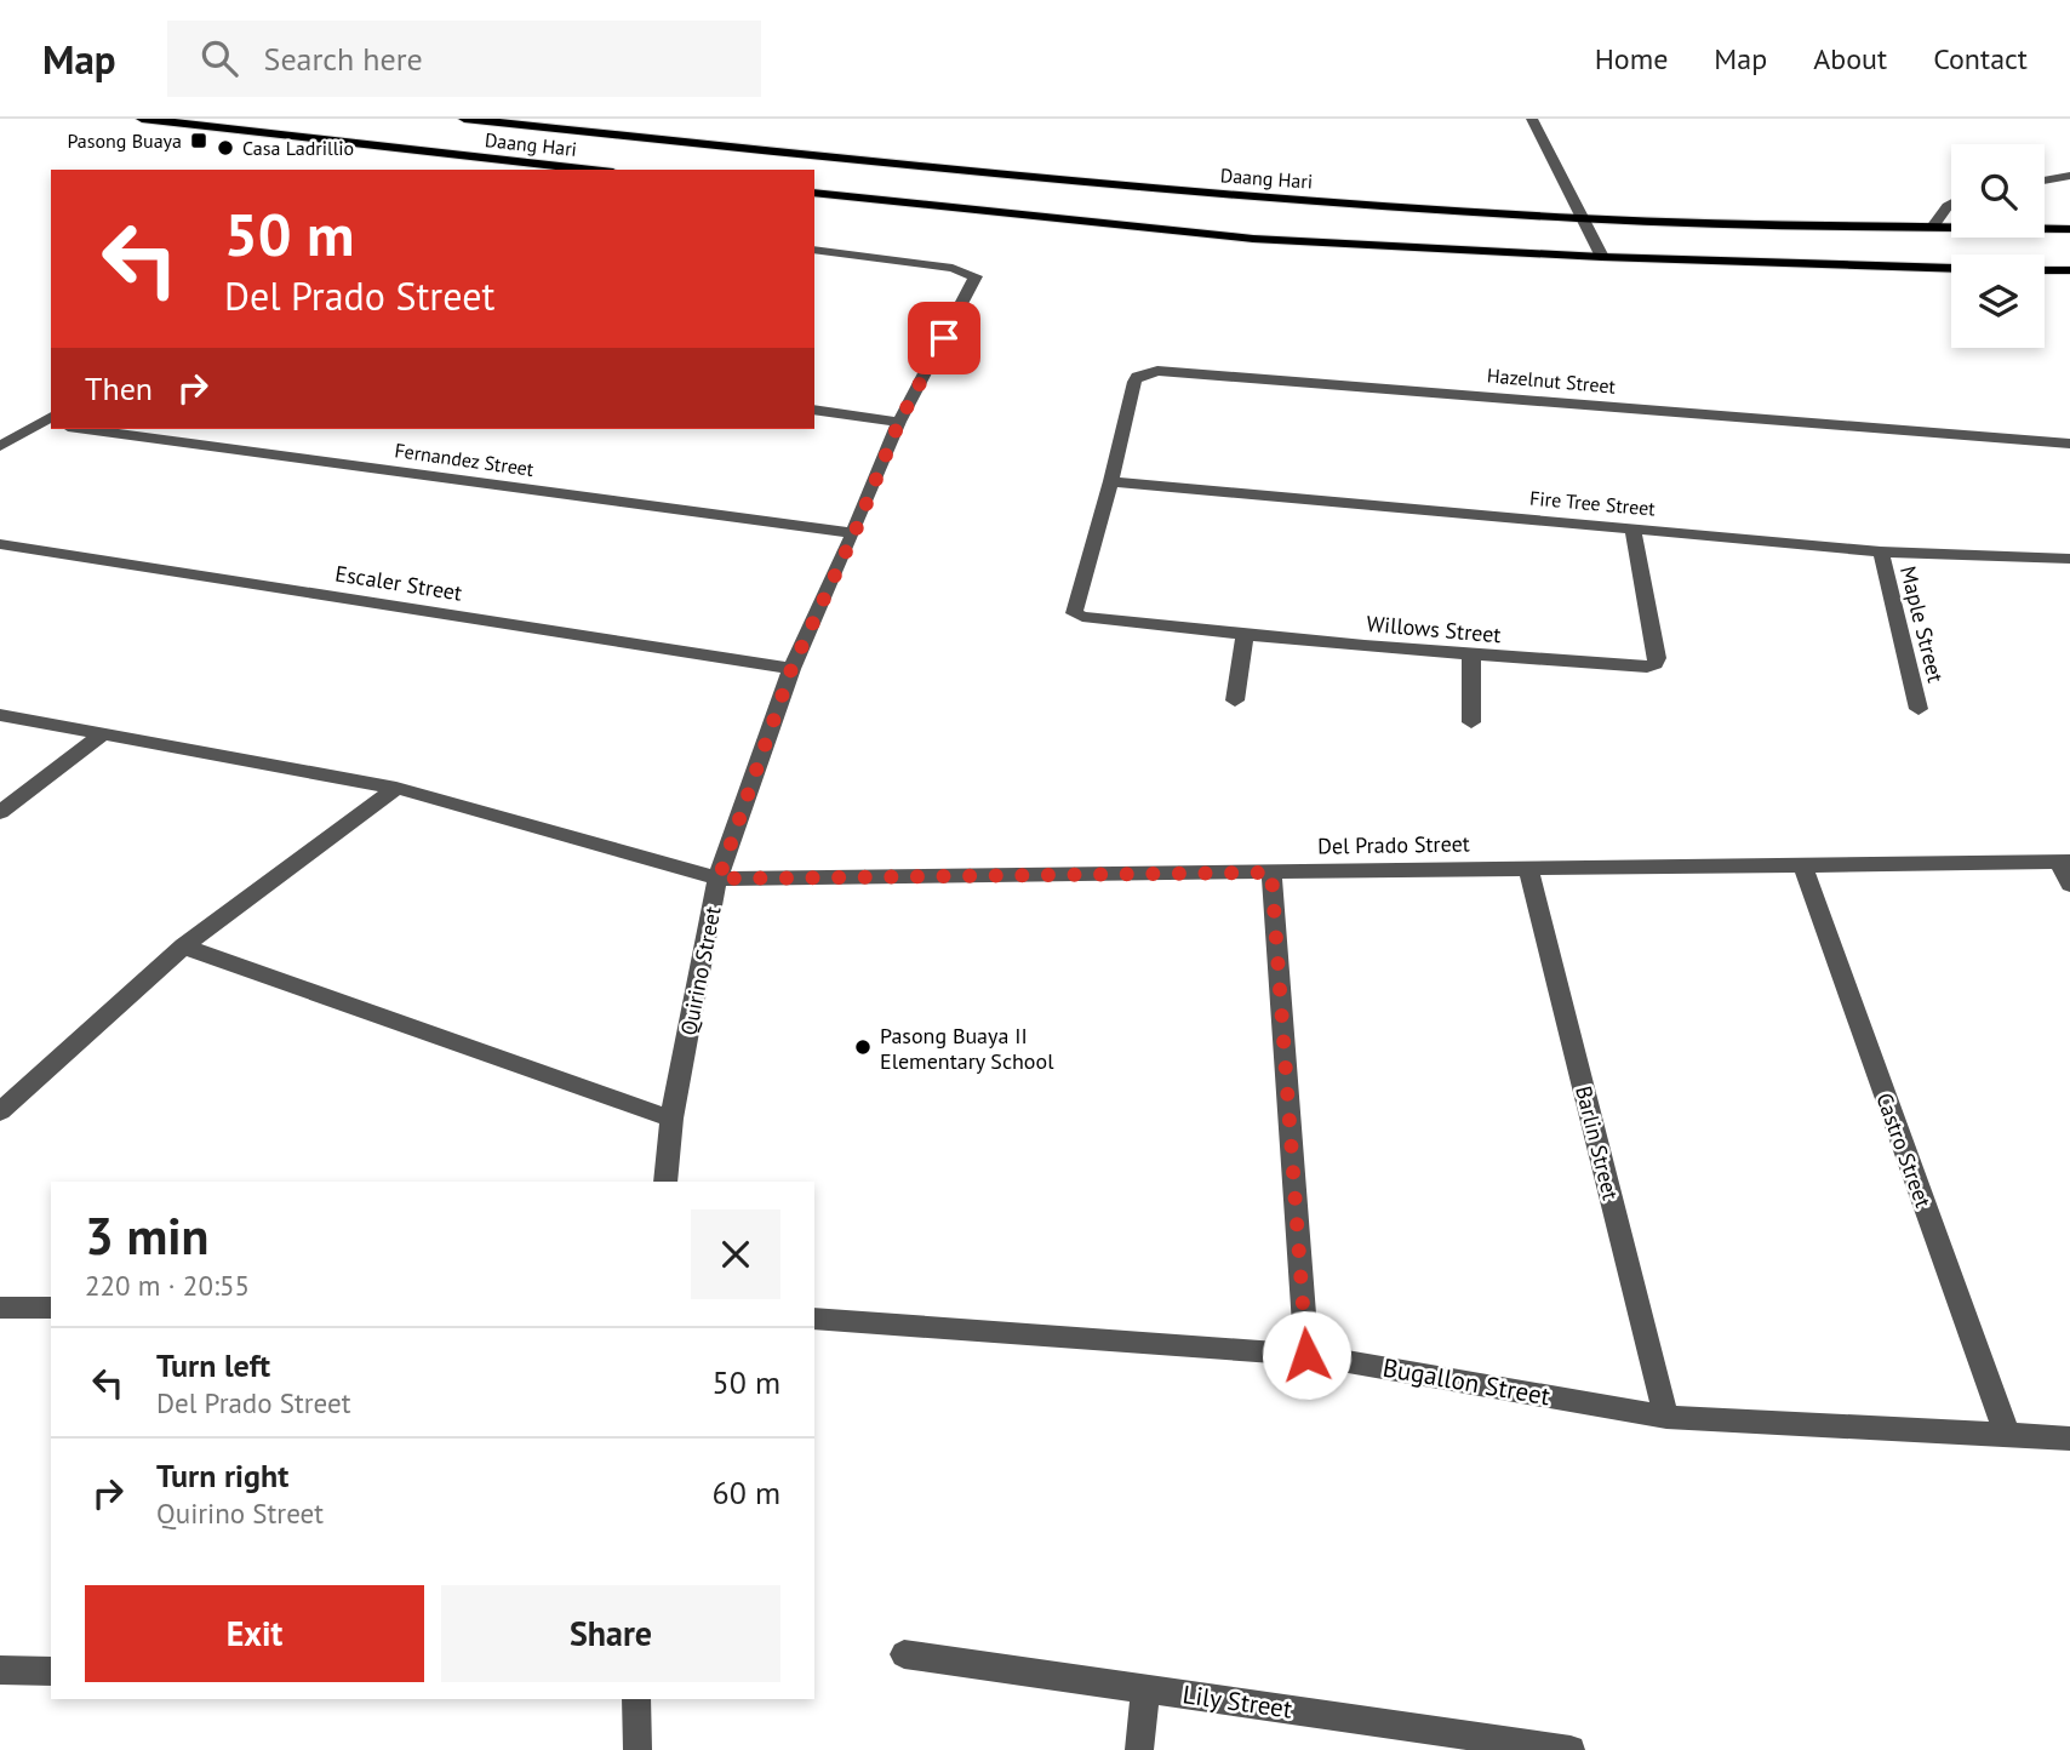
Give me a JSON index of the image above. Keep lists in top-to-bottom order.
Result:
{
  "streets": {
    "main road": ["Daang Hari"],
    "street": [
      "Hazelnut Street",
      "Fernandez Street",
      "Fire Tree Street",
      "Escaler Street",
      "Maple Street",
      "Willows Street",
      "Del Prado Street",
      "Quirino Street",
      "Barlin Street",
      "Castro Street",
      "Bugallon Street",
      "Lily Street"
    ]
  },
  "crossings": [
    ["Hazelnut Street", "Fire Tree Street"],
    ["Hazelnut Street", "Willows Street"],
    ["Fernandez Street", "Quirino Street"],
    ["Fire Tree Street", "Maple Street"],
    ["Fire Tree Street", "Willows Street"],
    ["Escaler Street", "Quirino Street"],
    ["Del Prado Street", "Quirino Street"],
    ["Del Prado Street", "Barlin Street"],
    ["Del Prado Street", "Castro Street"],
    ["Barlin Street", "Bugallon Street"],
    ["Castro Street", "Bugallon Street"]
  ],
  "places": {
    "transit": ["Pasong Buaya"],
    "other": ["Casa Ladrillio", "Pasong Buaya II Elementary School"]
  },
  "page": {
    "header": "Map",
    "search": "Search here",
    "nav": [
      "Home",
      "Map",
      "About",
      "Contact"
    ],
    "turn": ["50 m", "Del Prado Street"],
    "then": "Then",
    "heading": ["3 min", "220 m · 20:55"],
    "list": [
      {
        "name": "Turn left",
        "note": "Del Prado Street",
        "value": "50 m"
      },
      {
        "name": "Turn right",
        "note": "Quirino Street",
        "value": "60 m"
      }
    ],
    "buttons": ["Exit", "Share"]
  }
}
